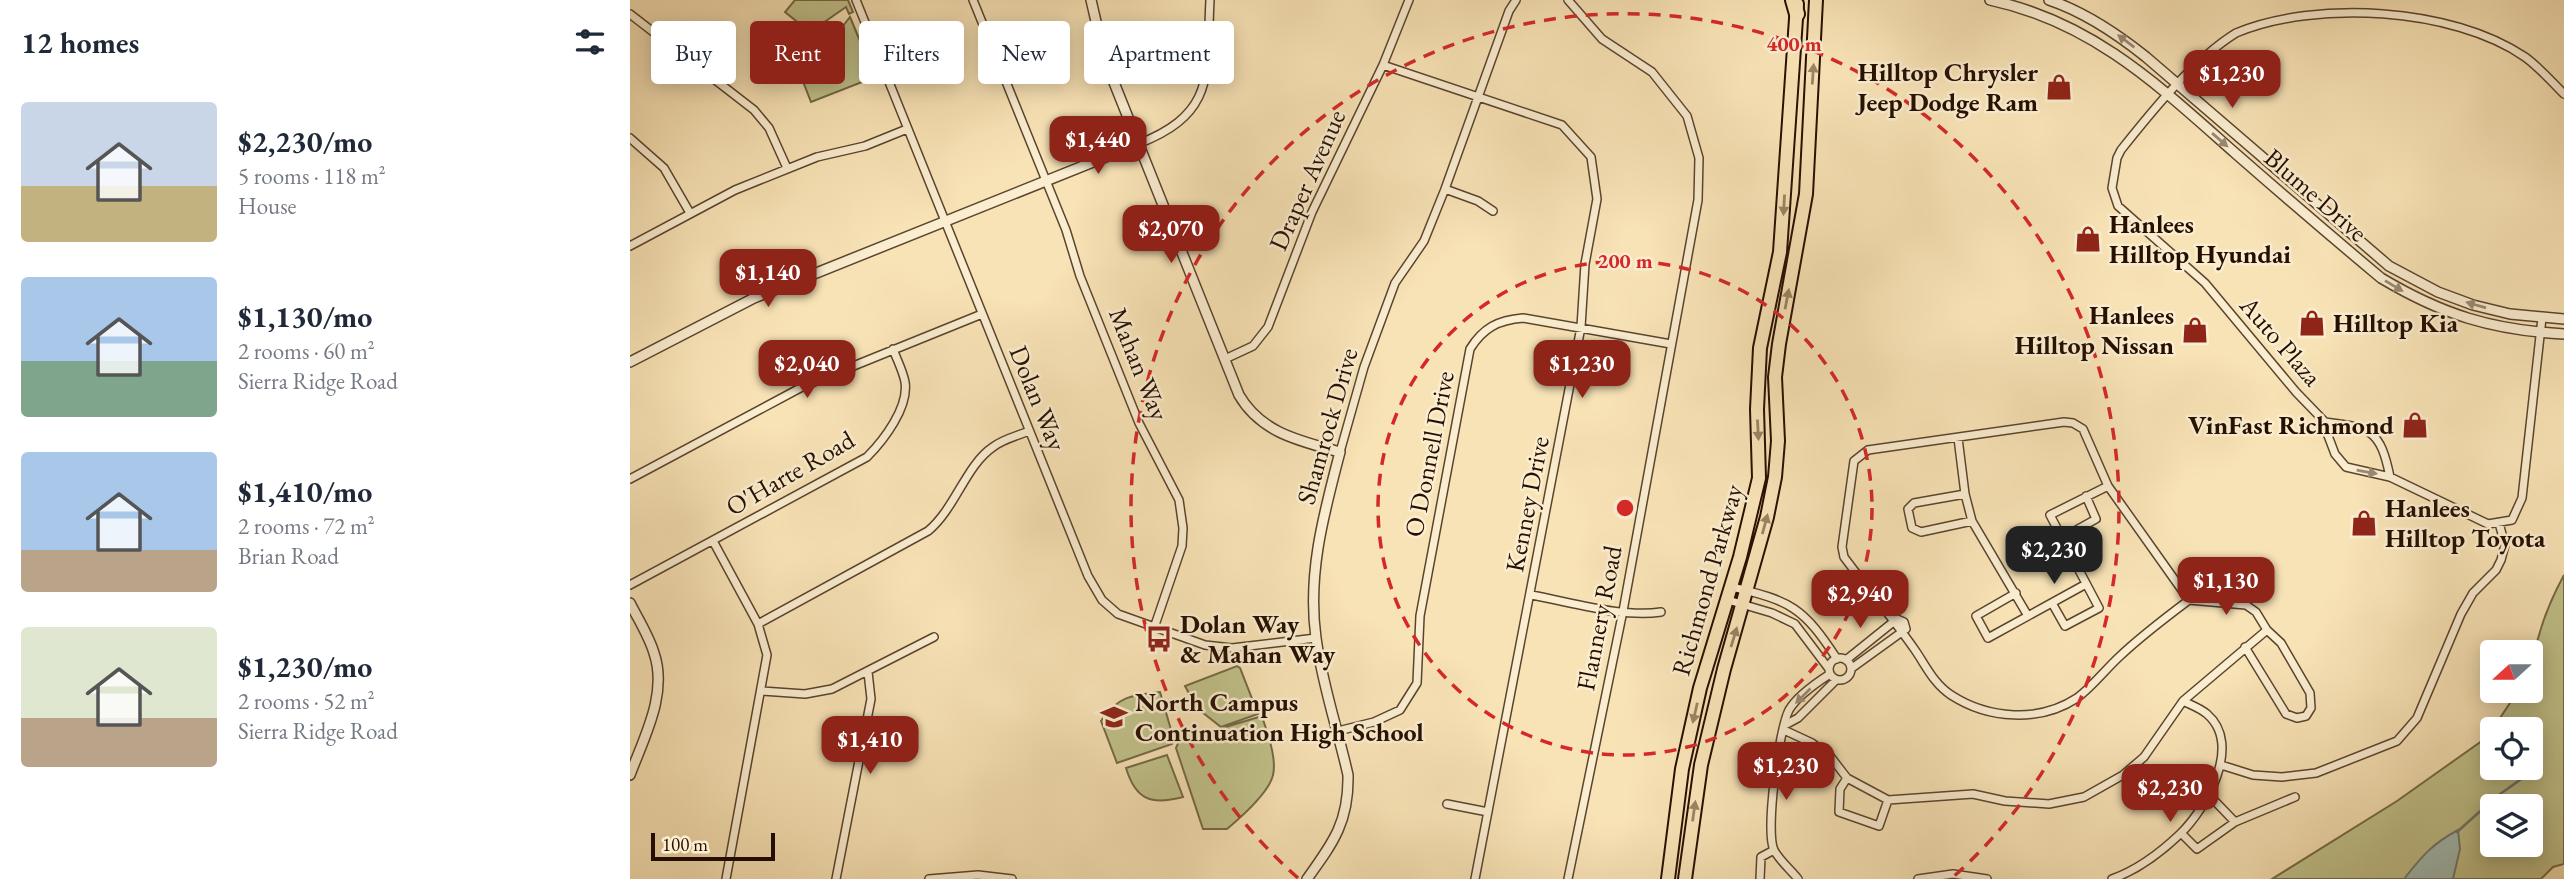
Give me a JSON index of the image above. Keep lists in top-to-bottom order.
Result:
{
  "streets": {
    "highway": ["Richmond Parkway"],
    "street": [
      "Draper Avenue",
      "Blume Drive",
      "Auto Plaza",
      "Mahan Way",
      "Dolan Way",
      "Shamrock Drive",
      "O Donnell Drive",
      "O'Harte Road",
      "Kenney Drive",
      "Flannery Road"
    ]
  },
  "crossings": [
    ["Draper Avenue", "Kenney Drive"],
    ["Blume Drive", "Auto Plaza"],
    ["Mahan Way", "Dolan Way"],
    ["Dolan Way", "Shamrock Drive"],
    ["Shamrock Drive", "O Donnell Drive"],
    ["Shamrock Drive", "Kenney Drive"],
    ["O Donnell Drive", "Kenney Drive"],
    ["O Donnell Drive", "Flannery Road"]
  ],
  "places": {
    "shop": [
      "Hilltop Chrysler Jeep Dodge Ram",
      "Hanlees Hilltop Hyundai",
      "Hilltop Kia",
      "Hanlees Hilltop Nissan",
      "VinFast Richmond",
      "Hanlees Hilltop Toyota"
    ],
    "bus stop": ["Dolan Way & Mahan Way"],
    "school or university": ["North Campus Continuation High School"]
  },
  "scale_bar": "100 m",
  "north": "left",
  "page": {
    "heading": "12 homes",
    "chip": [
      "Buy",
      "Rent",
      "Filters",
      "New",
      "Apartment"
    ],
    "price": [
      "$1,230",
      "$1,440",
      "$2,070",
      "$1,140",
      "$2,040",
      "$1,230",
      "$2,230",
      "$1,130",
      "$2,940",
      "$1,410",
      "$1,230",
      "$2,230"
    ],
    "list": [
      {
        "name": "$2,230/mo",
        "note": "5 rooms · 118 m² · House"
      },
      {
        "name": "$1,130/mo",
        "note": "2 rooms · 60 m² · Sierra Ridge Road"
      },
      {
        "name": "$1,410/mo",
        "note": "2 rooms · 72 m² · Brian Road"
      },
      {
        "name": "$1,230/mo",
        "note": "2 rooms · 52 m² · Sierra Ridge Road"
      }
    ],
    "scale": "100 m"
  },
  "rings": ["400 m", "200 m"]
}
